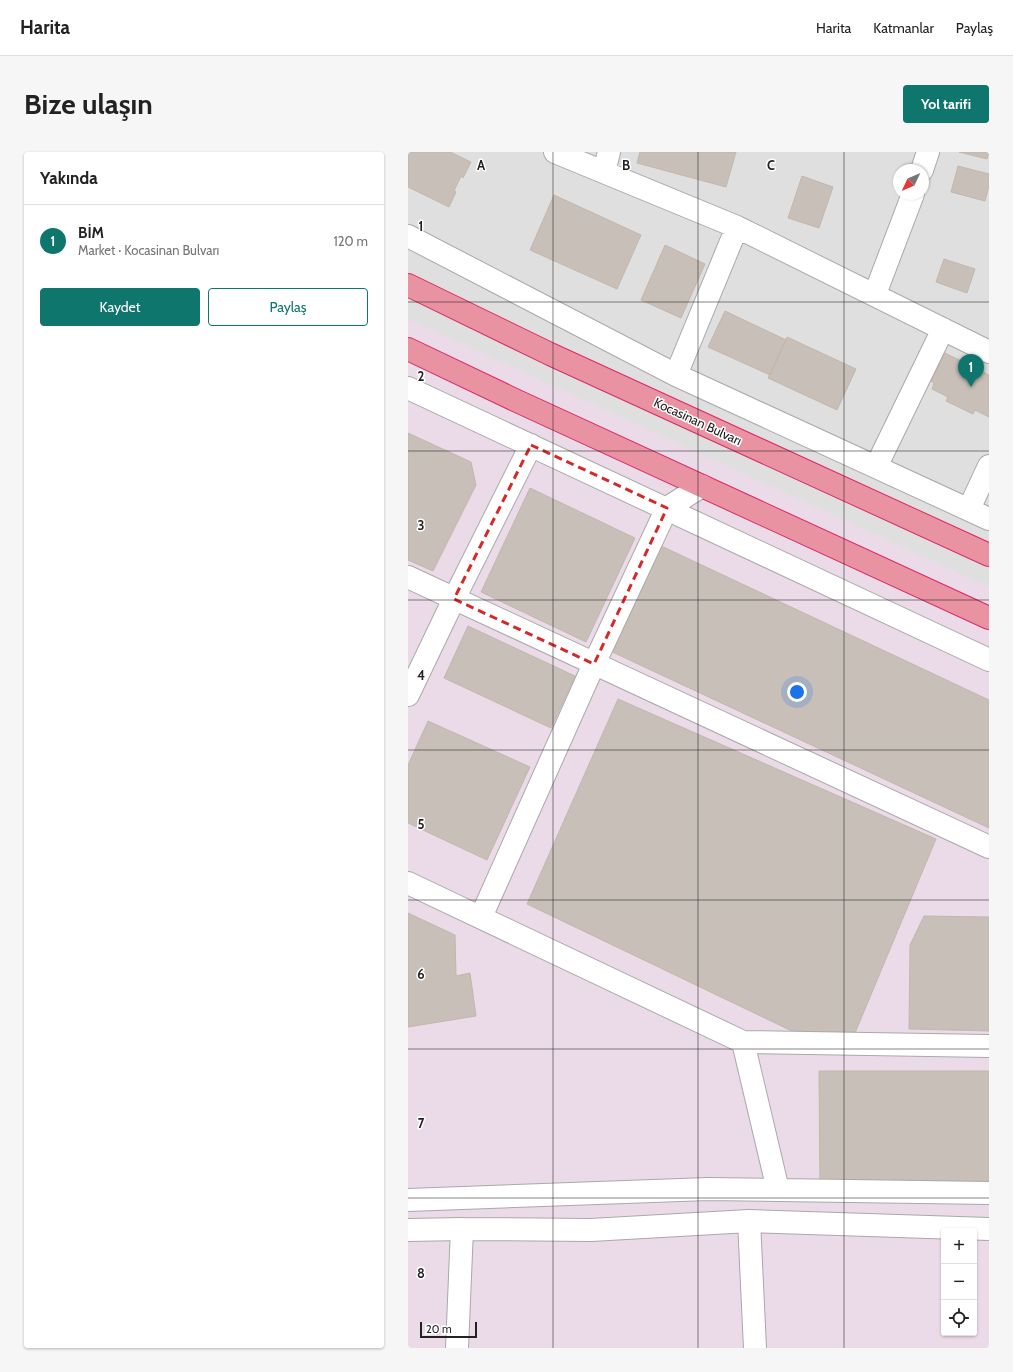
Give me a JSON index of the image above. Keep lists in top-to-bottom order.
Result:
{
  "streets": {
    "highway": ["Kocasinan Bulvarı"]
  },
  "scale_bar": "20 m",
  "north": "bottom left",
  "page": {
    "header": "Harita",
    "nav": ["Harita", "Katmanlar", "Paylaş"],
    "buttons": [
      "Yol tarifi",
      ["Kaydet", "Paylaş"]
    ],
    "title": "Bize ulaşın",
    "heading": "Yakında",
    "list": [
      {
        "mark": "1",
        "name": "BİM",
        "note": "Market · Kocasinan Bulvarı",
        "value": "120 m"
      }
    ],
    "pins": "1",
    "map_buttons": ["+", "−"],
    "scale": "20 m"
  },
  "grid": {
    "columns": ["A", "B", "C"],
    "rows": [
      "1",
      "2",
      "3",
      "4",
      "5",
      "6",
      "7",
      "8"
    ]
  }
}
